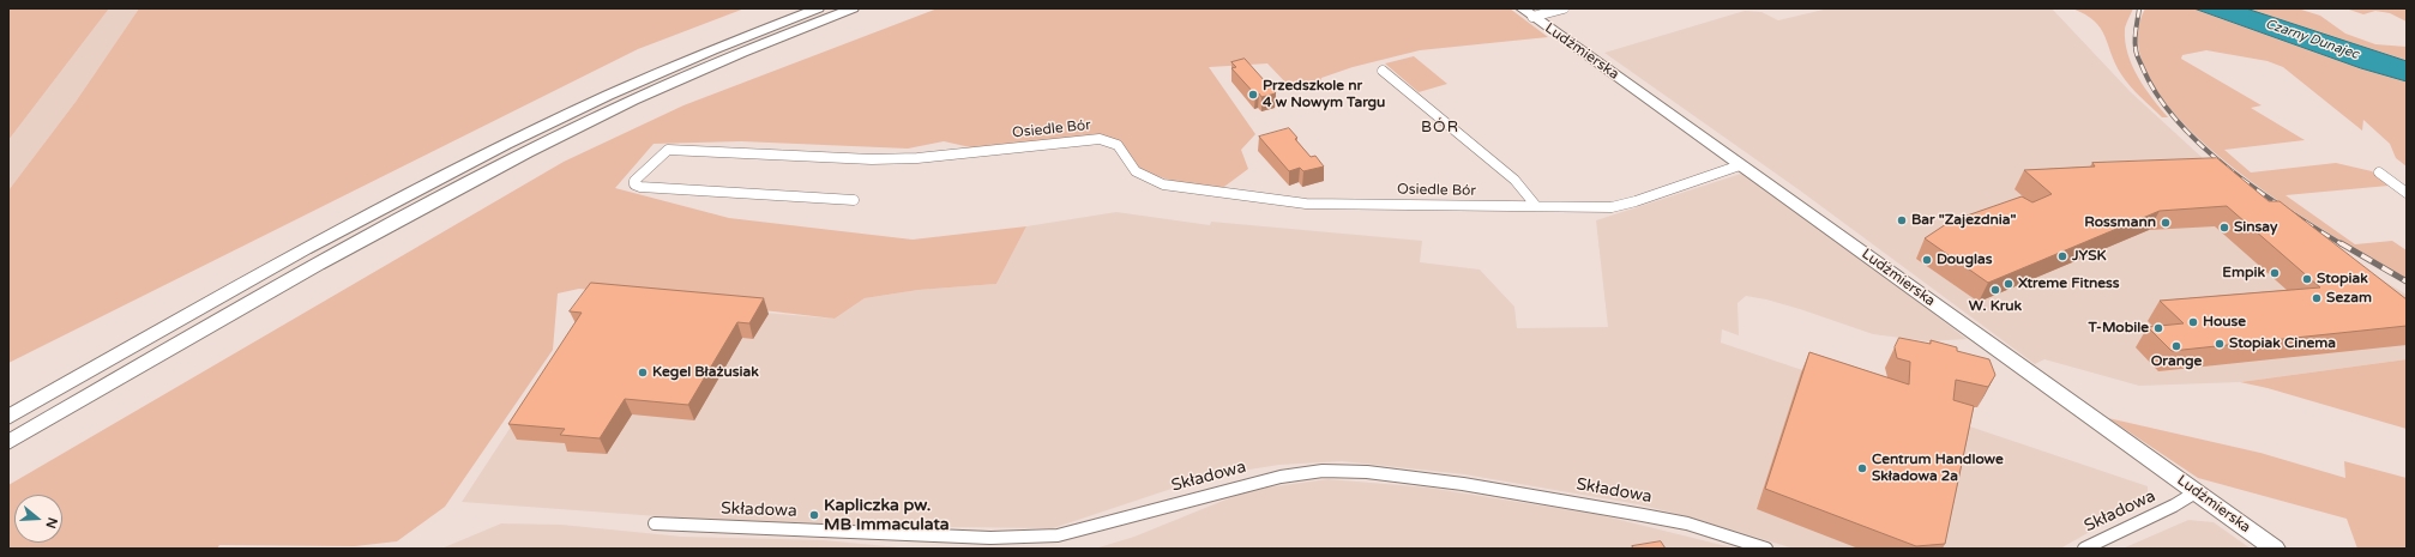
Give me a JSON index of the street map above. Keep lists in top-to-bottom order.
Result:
{
  "streets": {
    "main road": ["Ludźmierska"],
    "street": ["Osiedle Bór", "Składowa"]
  },
  "crossings": [
    ["Ludźmierska", "Osiedle Bór"],
    ["Ludźmierska", "Składowa"]
  ],
  "districts": ["BÓR"],
  "water": ["Czarny Dunajec"],
  "places": [
    "Przedszkole nr 4 w Nowym Targu",
    "Bar \"Zajezdnia\"",
    "Rossmann",
    "Sinsay",
    "JYSK",
    "Douglas",
    "Empik",
    "Stopiak",
    "Xtreme Fitness",
    "W. Kruk",
    "Sezam",
    "House",
    "T-Mobile",
    "Stopiak Cinema",
    "Orange",
    "Kegel Błażusiak",
    "Centrum Handlowe Składowa 2a",
    "Kapliczka pw. MB Immaculata"
  ],
  "north": "right"
}
